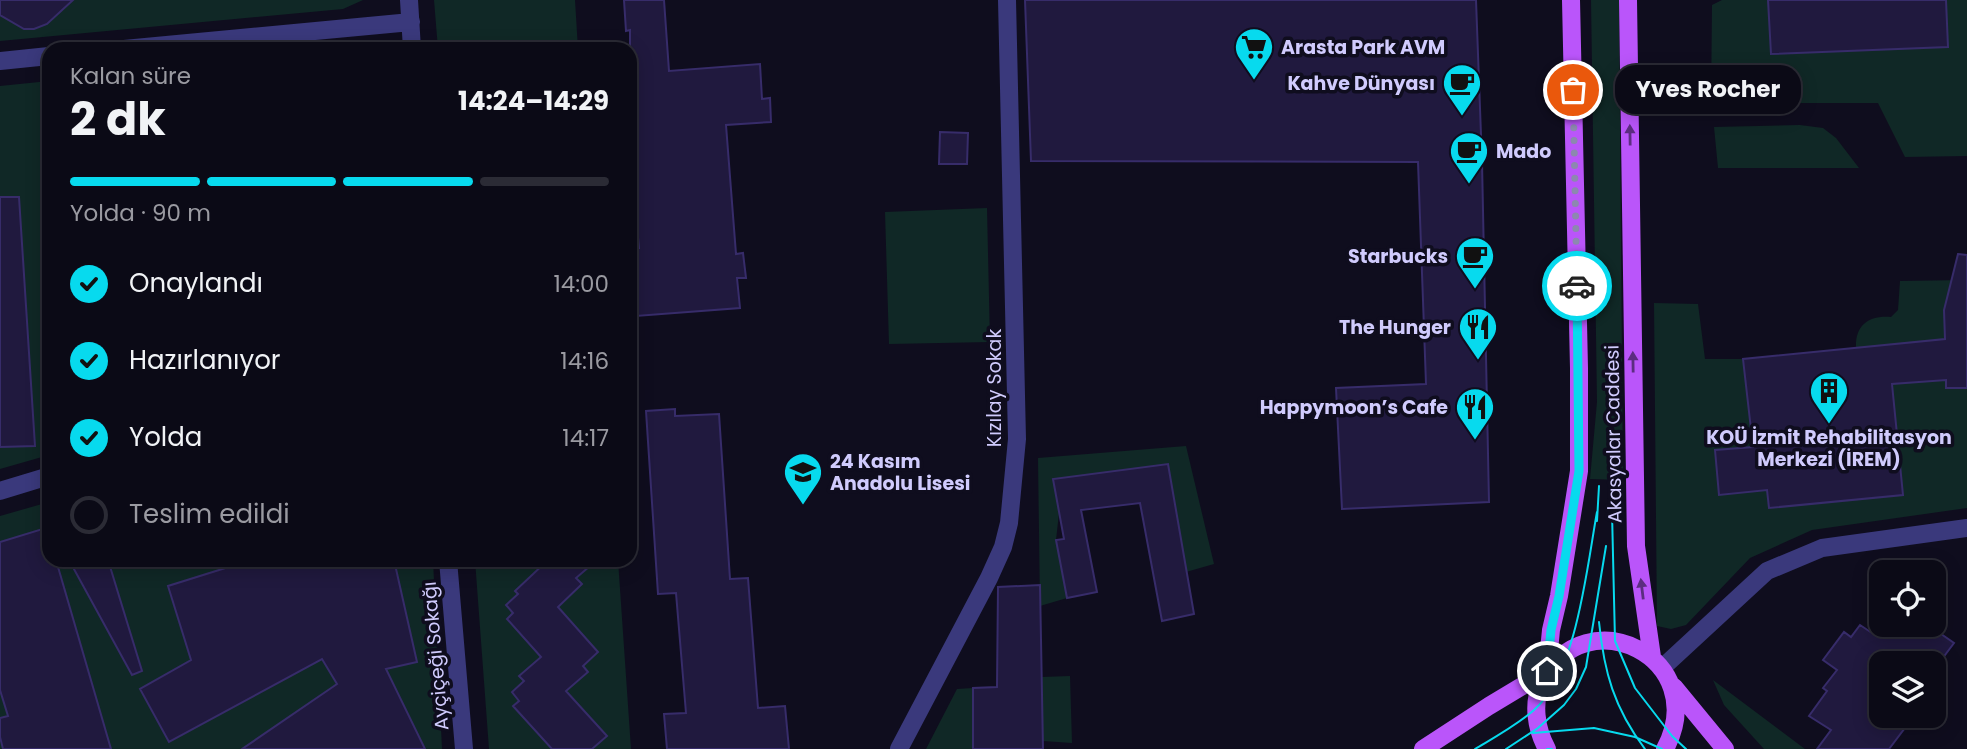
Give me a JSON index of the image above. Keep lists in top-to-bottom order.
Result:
{
  "streets": {
    "main road": ["Akasyalar Caddesi"],
    "street": ["Kızılay Sokak", "Ayçiçeği Sokağı"]
  },
  "places": {
    "supermarket": ["Arasta Park AVM"],
    "other": ["Yves Rocher"],
    "cafe": ["Kahve Dünyası", "Mado", "Starbucks"],
    "restaurant": ["The Hunger", "Happymoon’s Cafe"],
    "building": ["KOÜ İzmit Rehabilitasyon Merkezi (İREM)"],
    "school or university": ["24 Kasım Anadolu Lisesi"]
  },
  "page": {
    "heading": ["2 dk", "Kalan süre", "14:24–14:29"],
    "bubble": "Yves Rocher",
    "bar": "Yolda · 90 m",
    "list": [
      ["Onaylandı", "14:00"],
      ["Hazırlanıyor", "14:16"],
      ["Yolda", "14:17"],
      "Teslim edildi"
    ]
  }
}
